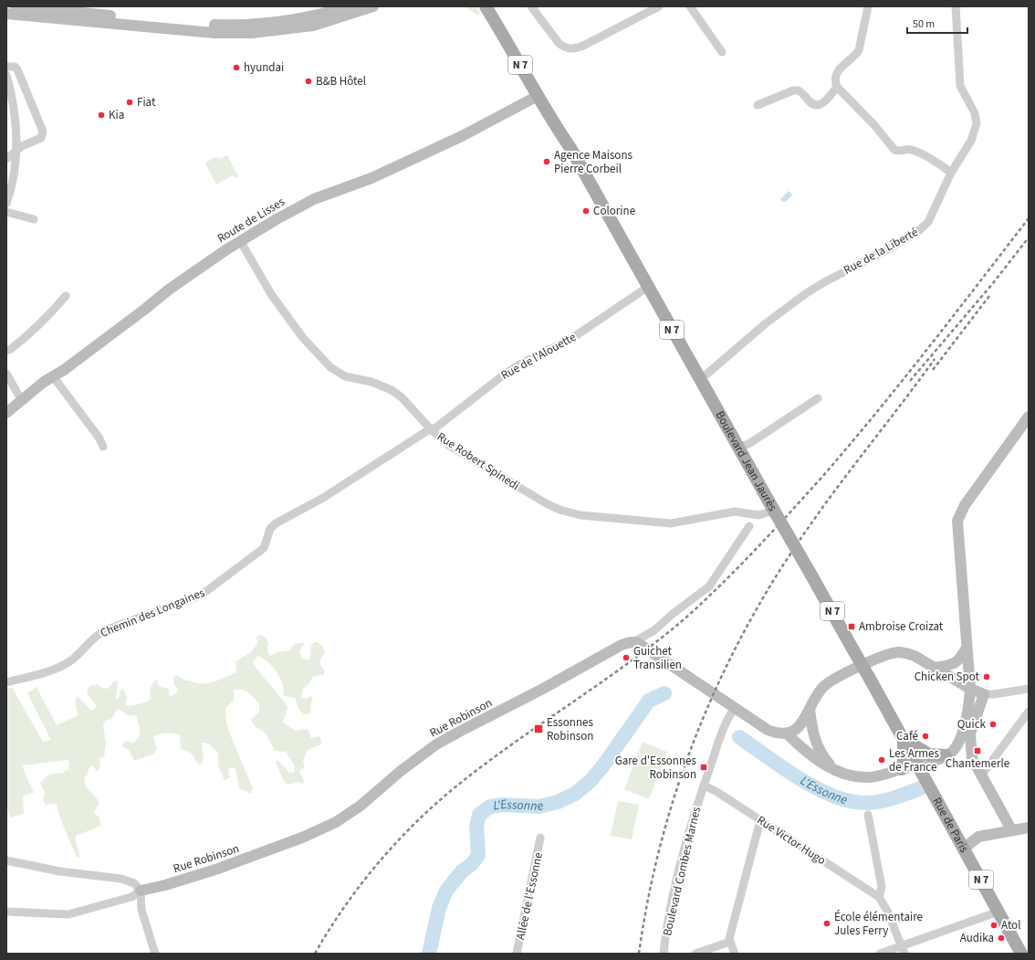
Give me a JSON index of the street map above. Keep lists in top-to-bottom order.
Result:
{
  "streets": {
    "main road": ["N 7", "Boulevard Jean Jaurès", "Rue de Paris"],
    "street": [
      "Route de Lisses",
      "Rue de la Liberté",
      "Rue de l'Alouette",
      "Rue Robert Spinedi",
      "Chemin des Longaines",
      "Rue Robinson",
      "Rue Victor Hugo",
      "Boulevard Combes Marnes",
      "Allée de l'Essonne"
    ]
  },
  "crossings": [
    ["Route de Lisses", "Rue Robert Spinedi"],
    ["Route de Lisses", "Boulevard Jean Jaurès"],
    ["Rue de la Liberté", "Boulevard Jean Jaurès"],
    ["Rue de l'Alouette", "Rue Robert Spinedi"],
    ["Rue de l'Alouette", "Boulevard Jean Jaurès"],
    ["Rue de l'Alouette", "Chemin des Longaines"],
    ["Rue Robert Spinedi", "Boulevard Jean Jaurès"],
    ["Rue Robert Spinedi", "Chemin des Longaines"],
    ["Boulevard Jean Jaurès", "Rue de Paris"],
    ["Rue Victor Hugo", "Boulevard Combes Marnes"]
  ],
  "water": ["L'Essonne"],
  "places": {
    "other": [
      "hyundai",
      "B&B Hôtel",
      "Fiat",
      "Kia",
      "Agence Maisons Pierre Corbeil",
      "Colorine",
      "Guichet Transilien",
      "Chicken Spot",
      "Quick",
      "Café",
      "Les Armes de France",
      "École élémentaire Jules Ferry",
      "Atol",
      "Audika"
    ],
    "transit": [
      "Ambroise Croizat",
      "Essonnes Robinson",
      "Chantemerle",
      "Gare d'Essonnes Robinson"
    ]
  },
  "scale_bar": "50 m"
}
